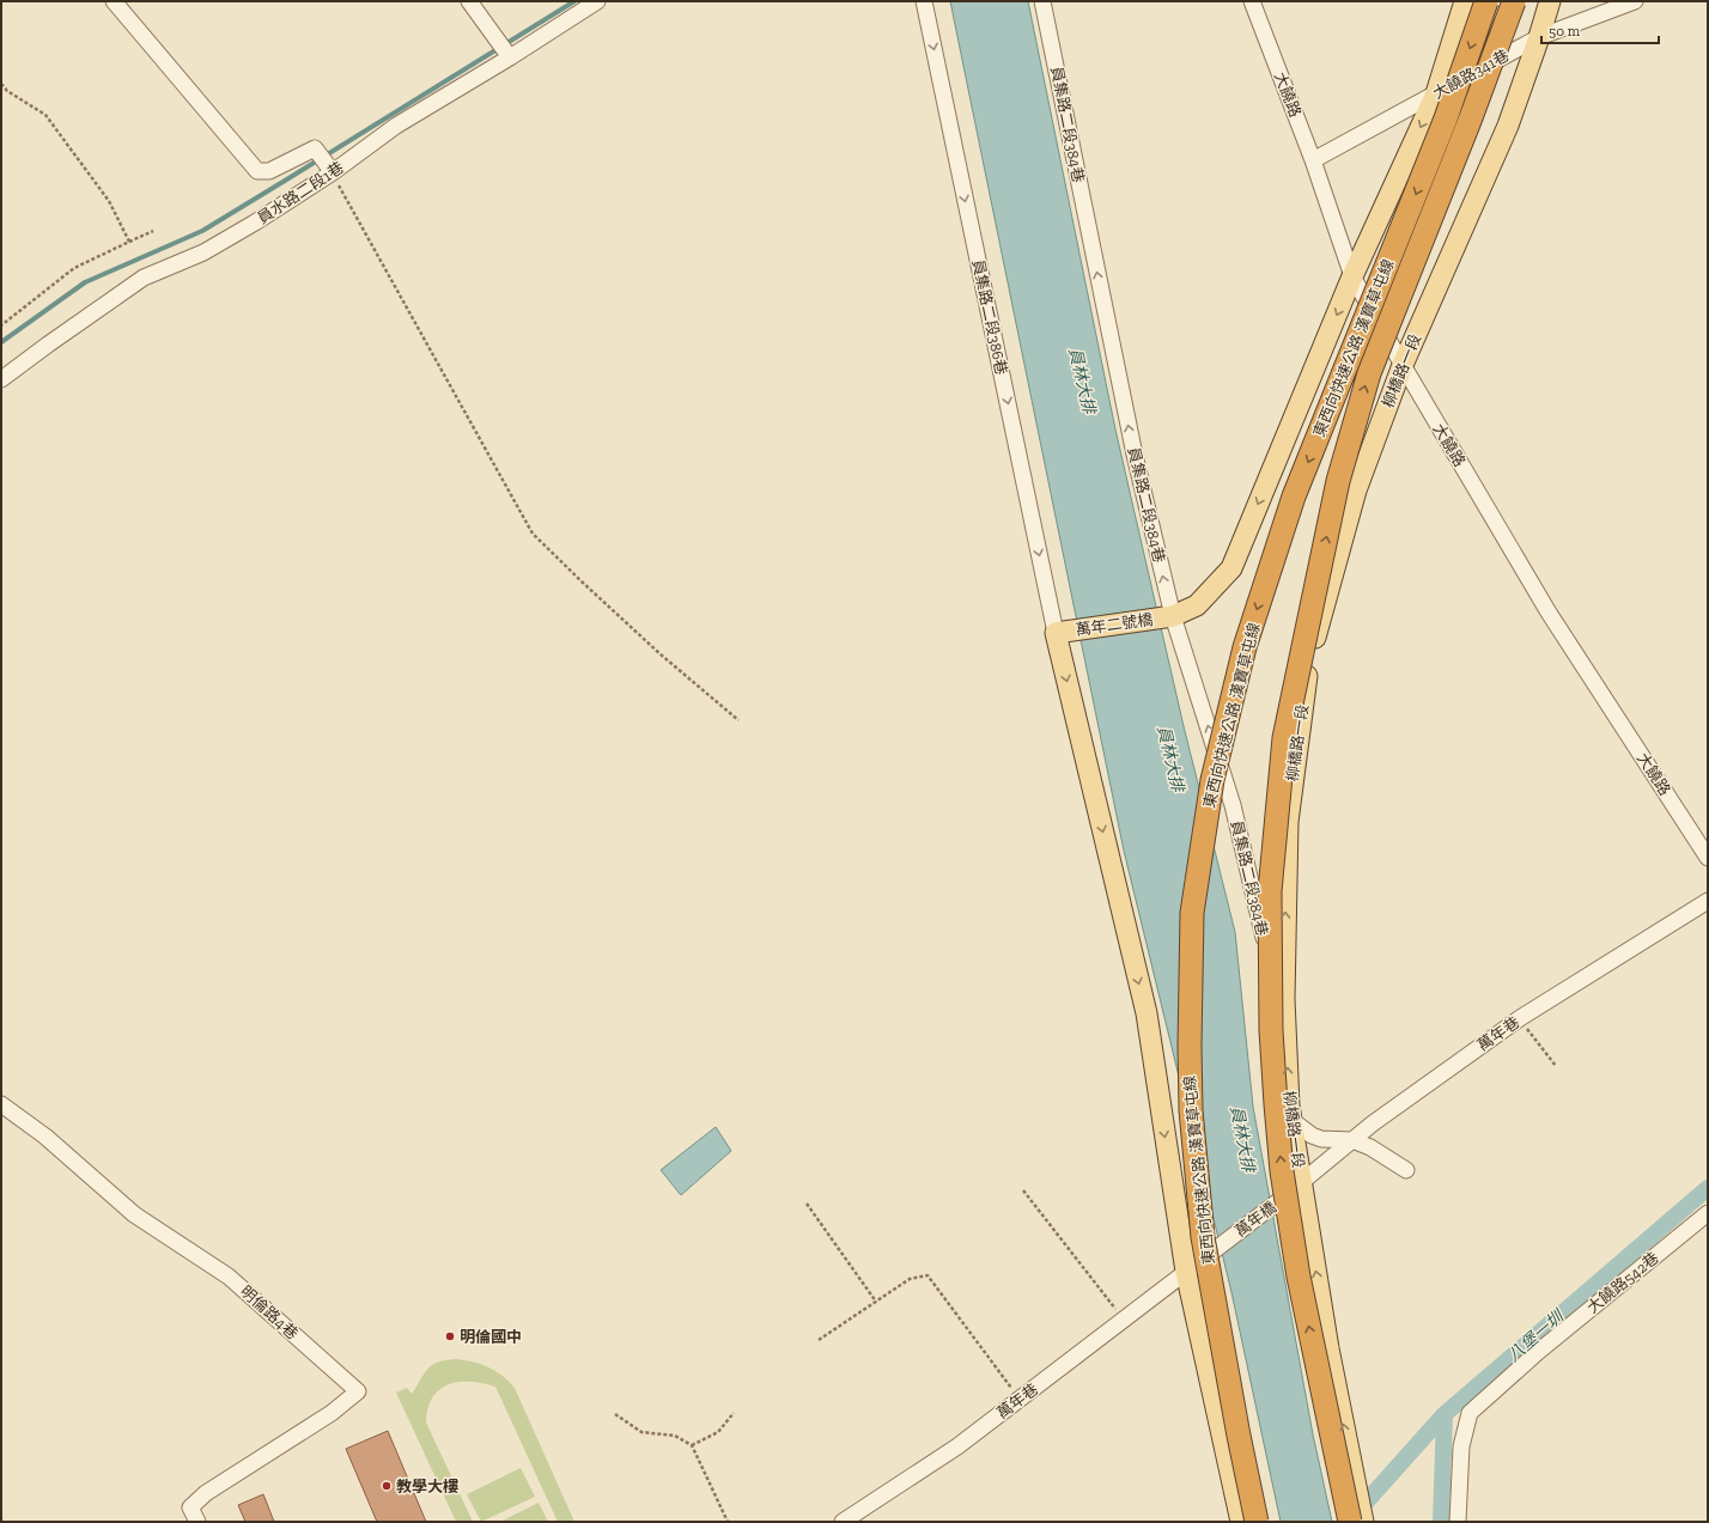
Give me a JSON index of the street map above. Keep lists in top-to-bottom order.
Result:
{
  "streets": {
    "highway": ["東西向快速公路 漢寶草屯線"],
    "main road": ["柳橋路一段", "萬年二號橋"],
    "street": [
      "大饒路341巷",
      "大饒路",
      "員集路二段384巷",
      "員水路二段1巷",
      "員集路二段386巷",
      "萬年巷",
      "萬年橋",
      "大饒路542巷",
      "明倫路4巷"
    ]
  },
  "crossings": [
    ["大饒路341巷", "大饒路"],
    ["大饒路341巷", "柳橋路一段"],
    ["大饒路", "柳橋路一段"],
    ["員集路二段384巷", "柳橋路一段"],
    ["員集路二段384巷", "萬年二號橋"],
    ["員集路二段386巷", "萬年二號橋"],
    ["柳橋路一段", "萬年巷"],
    ["柳橋路一段", "萬年橋"],
    ["萬年巷", "萬年橋"]
  ],
  "one_way": ["員集路二段384巷", "員集路二段386巷"],
  "water": ["員林大排", "八堡一圳"],
  "places": ["明倫國中", "教學大樓"],
  "scale_bar": "50 m"
}
